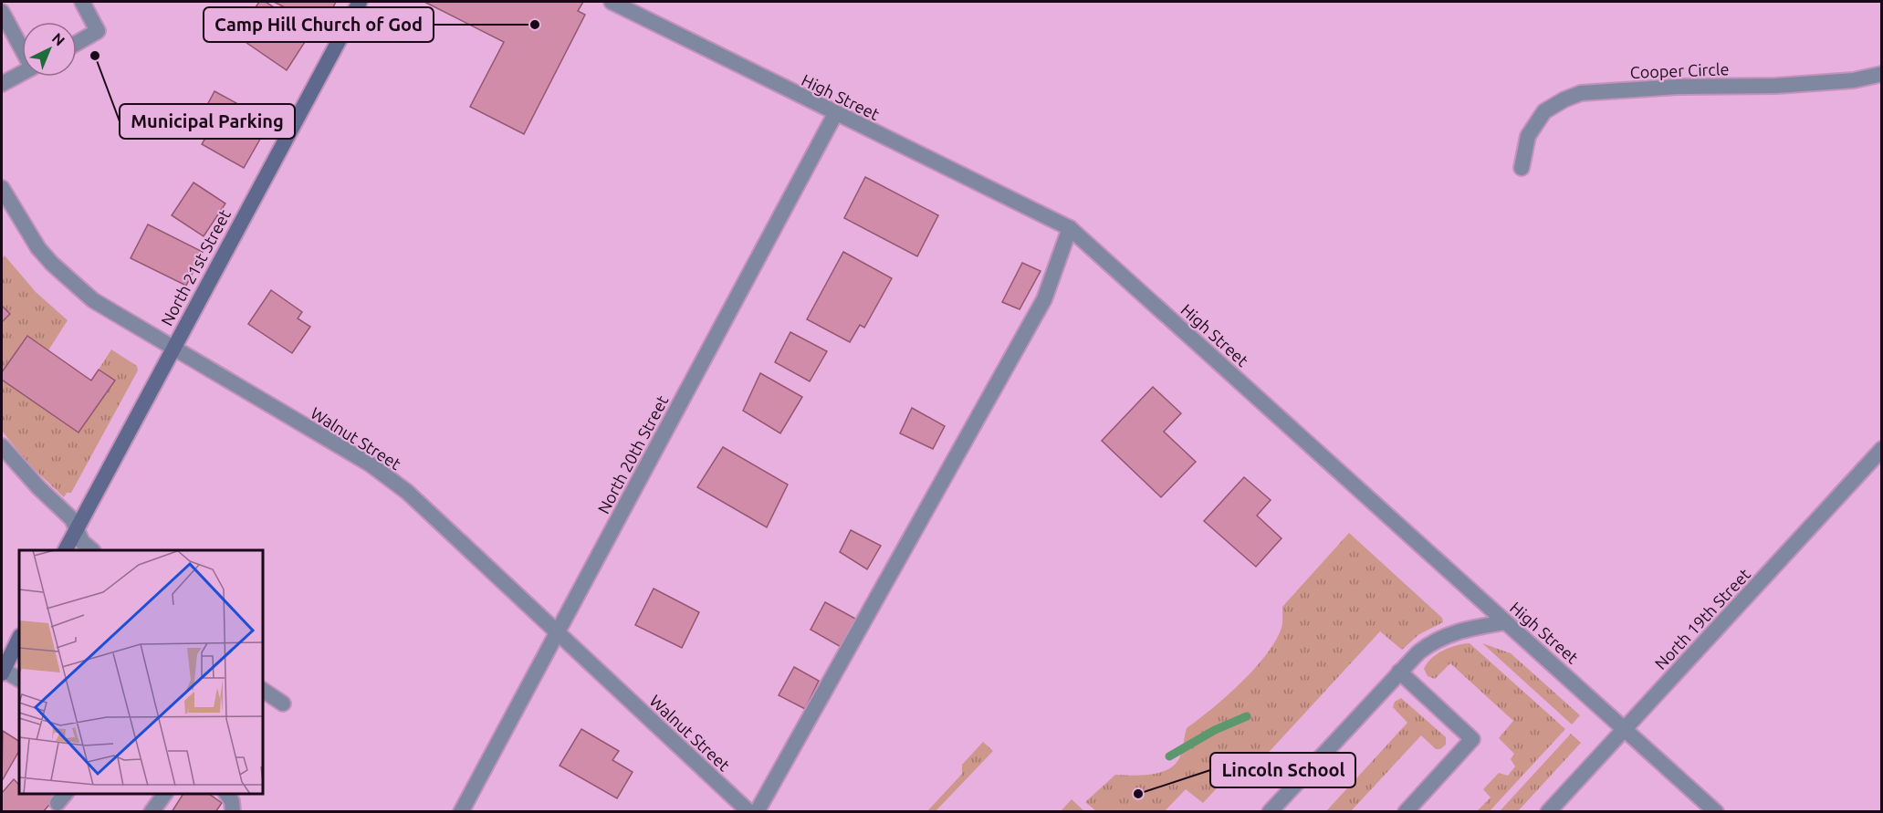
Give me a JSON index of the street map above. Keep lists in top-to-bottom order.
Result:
{
  "streets": {
    "main road": ["North 21st Street"],
    "street": [
      "Cooper Circle",
      "High Street",
      "Walnut Street",
      "North 20th Street",
      "North 19th Street"
    ]
  },
  "crossings": [
    ["High Street", "North 20th Street"],
    ["High Street", "North 19th Street"],
    ["North 21st Street", "Walnut Street"],
    ["Walnut Street", "North 20th Street"]
  ],
  "places": ["Camp Hill Church of God", "Municipal Parking", "Lincoln School"],
  "north": "top right"
}
